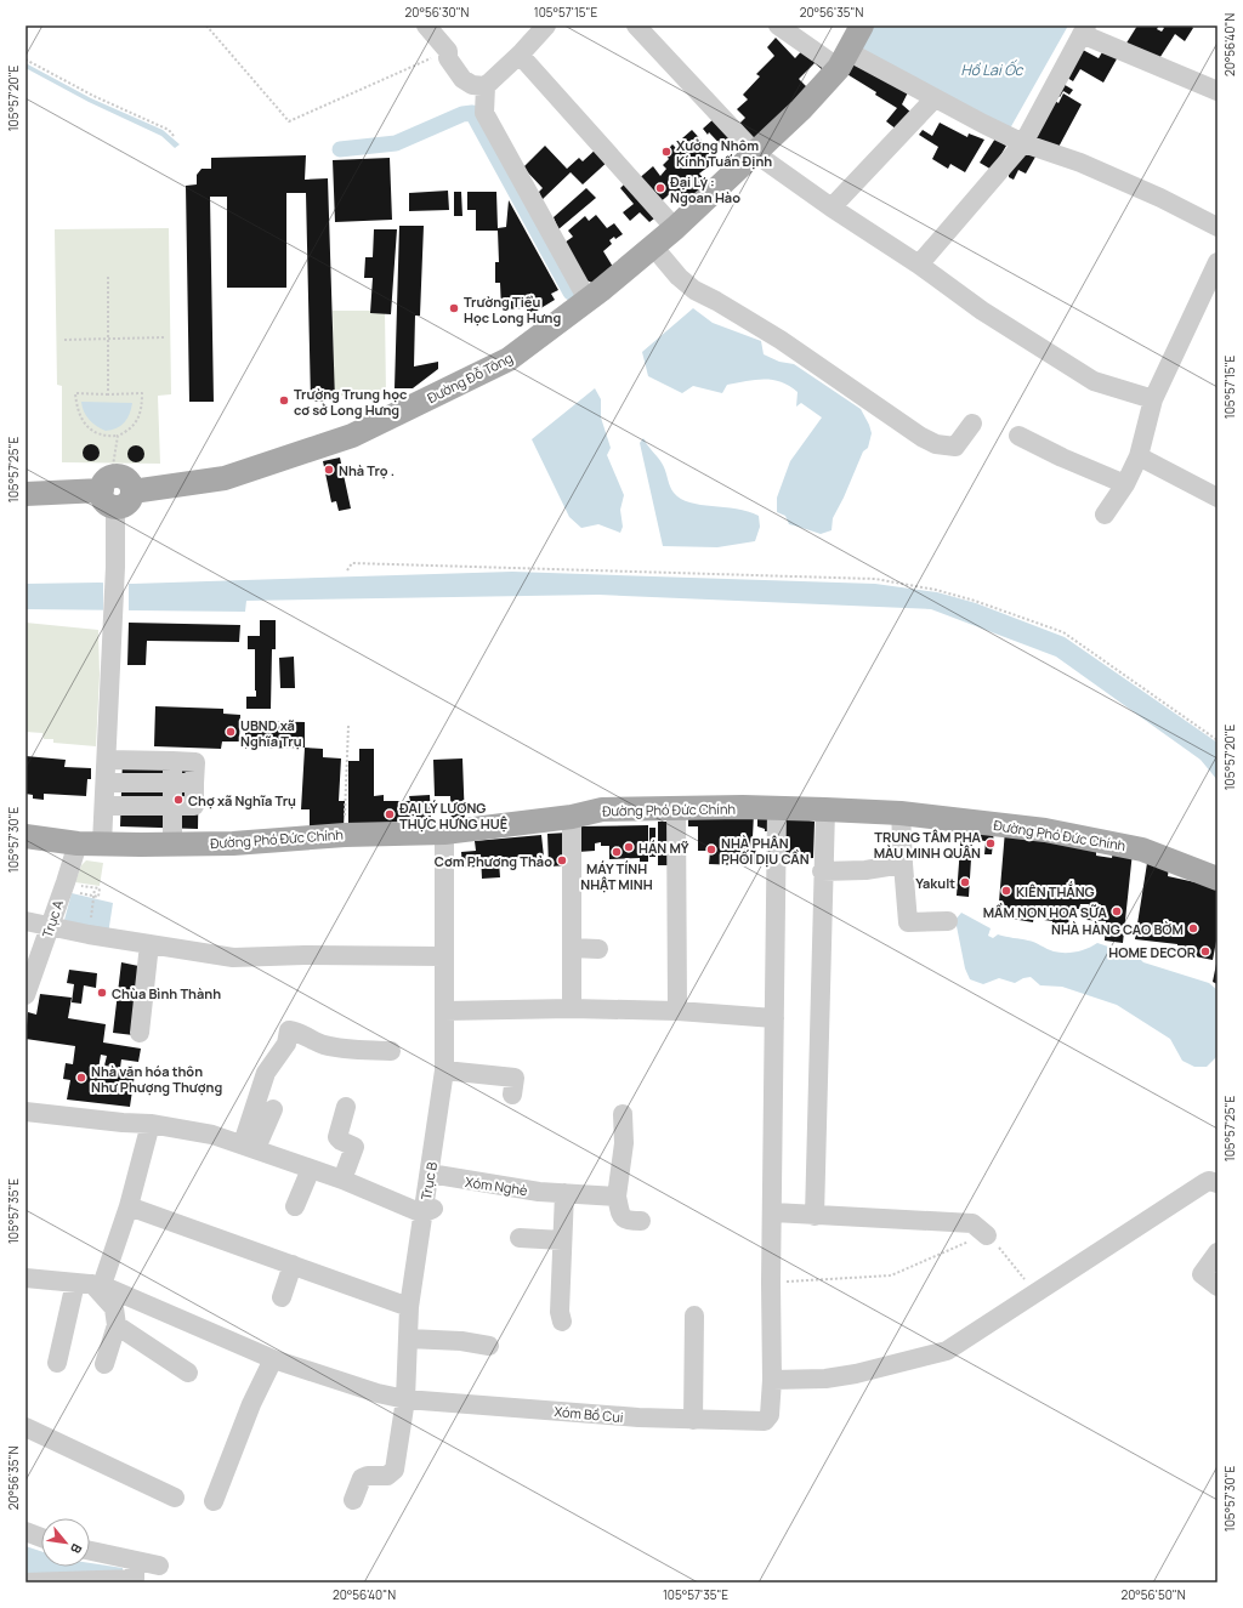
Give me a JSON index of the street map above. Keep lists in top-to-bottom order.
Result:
{
  "streets": {
    "main road": ["Đường Đỗ Tông", "Đường Phó Đức Chính"],
    "street": [
      "Trục A",
      "Trục B",
      "Xóm Nghè",
      "Xóm Bồ Cui"
    ]
  },
  "crossings": [
    ["Đường Phó Đức Chính", "Trục A"],
    ["Đường Phó Đức Chính", "Trục B"],
    ["Trục B", "Xóm Nghè"],
    ["Trục B", "Xóm Bồ Cui"]
  ],
  "water": ["Hồ Lai Ốc"],
  "places": [
    "Xưởng Nhôm Kính Tuấn Định",
    "Đại Lý : Ngoan Hào",
    "Trường Tiểu Học Long Hưng",
    "Trường Trung học cơ sở Long Hưng",
    "Nhà Trọ .",
    "UBND xã Nghĩa Trụ",
    "Chợ xã Nghĩa Trụ",
    "ĐẠI LÝ LƯƠNG THỰC HƯNG HUỆ",
    "TRUNG TÂM PHA MÀU MINH QUÂN",
    "HÁN MỸ",
    "NHÀ PHÂN PHỐI DỊU CẦN",
    "MÁY TÍNH NHẬT MINH",
    "Cơm Phương Thảo",
    "Yakult",
    "KIÊN THẮNG",
    "MẦM NON HOA SỮA",
    "NHÀ HÀNG CAO BỜM",
    "HOME DECOR",
    "Chùa Bình Thành",
    "Nhà văn hóa thôn Như Phượng Thượng"
  ],
  "north": "bottom right",
  "coordinates": [
    "20°56'30\"N",
    "105°57'15\"E",
    "20°56'35\"N",
    "20°56'40\"N",
    "105°57'20\"E",
    "105°57'25\"E",
    "105°57'30\"E",
    "105°57'35\"E",
    "20°56'50\"N"
  ]
}
